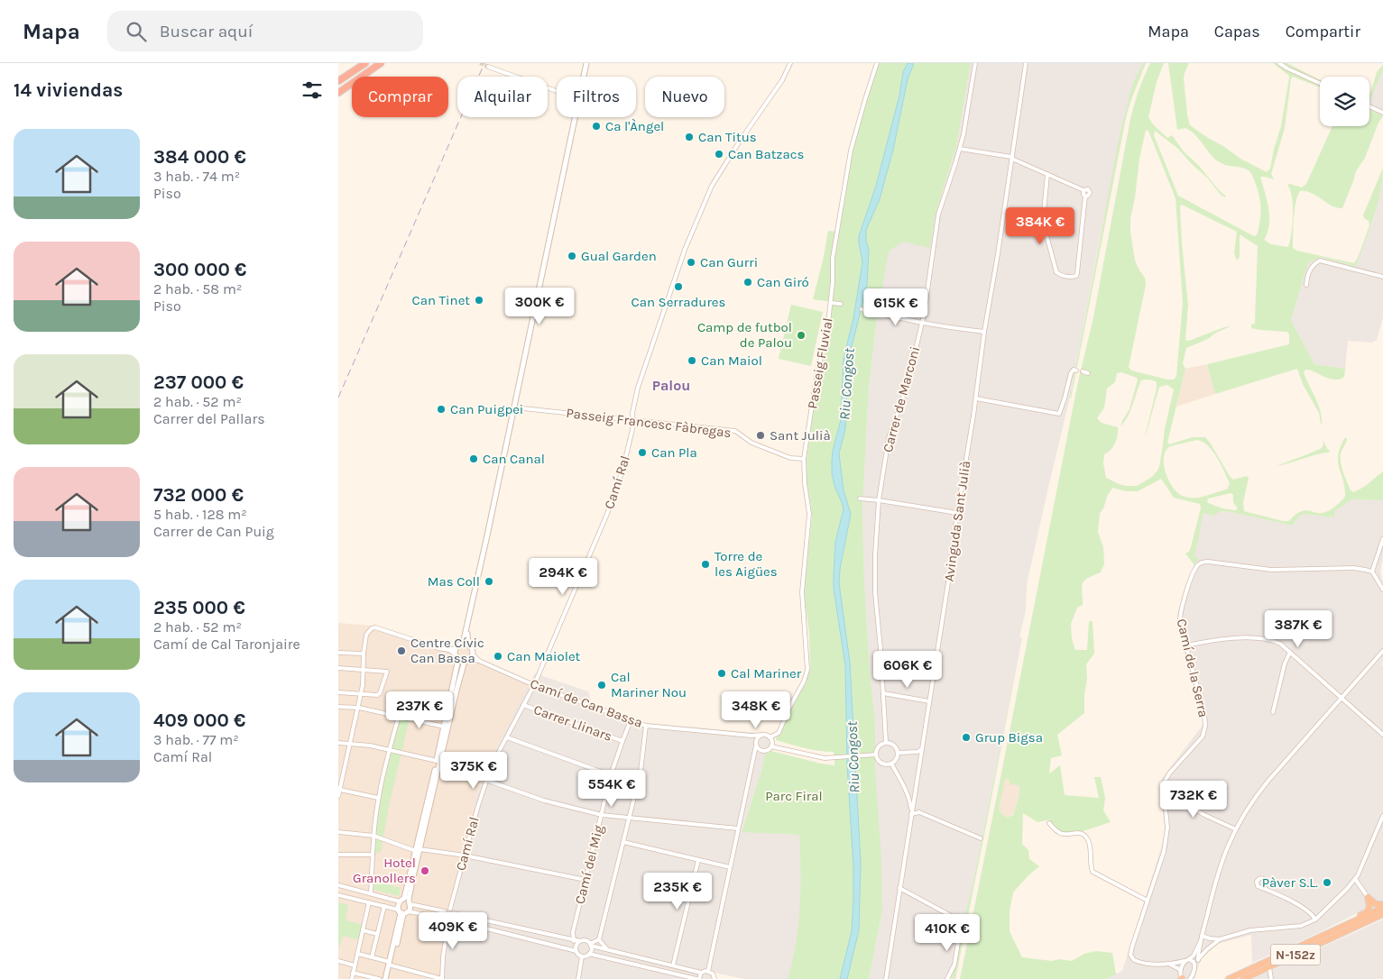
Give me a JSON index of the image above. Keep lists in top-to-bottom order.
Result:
{
  "streets": {
    "highway": ["N-152z"],
    "street": [
      "Passeig Fluvial",
      "Carrer de Marconi",
      "Passeig Francesc Fàbregas",
      "Camí Ral",
      "Avinguda Sant Julià",
      "Camí de la Serra",
      "Camí de Can Bassa",
      "Carrer Llinars",
      "Camí del Mig"
    ]
  },
  "crossings": [
    ["Passeig Fluvial", "Passeig Francesc Fàbregas"],
    ["Passeig Fluvial", "Camí de Can Bassa"],
    ["Passeig Francesc Fàbregas", "Camí Ral"],
    ["Camí Ral", "Camí de Can Bassa"],
    ["Camí Ral", "Carrer Llinars"],
    ["Camí de Can Bassa", "Camí del Mig"],
    ["Carrer Llinars", "Camí del Mig"]
  ],
  "districts": ["Palou"],
  "water": ["Riu Congost"],
  "parks": ["Parc Firal"],
  "places": [
    "Ca l'Àngel",
    "Can Titus",
    "Can Batzacs",
    "Gual Garden",
    "Can Gurri",
    "Can Giró",
    "Can Serradures",
    "Can Tinet",
    "Camp de futbol de Palou",
    "Can Maiol",
    "Can Puigpei",
    "Sant Julià",
    "Can Pla",
    "Can Canal",
    "Torre de les Aigües",
    "Mas Coll",
    "Centre Cívic Can Bassa",
    "Can Maiolet",
    "Cal Mariner",
    "Cal Mariner Nou",
    "Grup Bigsa",
    "Hotel Granollers",
    "Pàver S.L."
  ],
  "page": {
    "header": "Mapa",
    "search": "Buscar aquí",
    "nav": ["Mapa", "Capas", "Compartir"],
    "heading": "14 viviendas",
    "chip": [
      "Comprar",
      "Alquilar",
      "Filtros",
      "Nuevo"
    ],
    "list": [
      {
        "name": "384 000 €",
        "note": "3 hab. · 74 m² · Piso"
      },
      {
        "name": "300 000 €",
        "note": "2 hab. · 58 m² · Piso"
      },
      {
        "name": "237 000 €",
        "note": "2 hab. · 52 m² · Carrer del Pallars"
      },
      {
        "name": "732 000 €",
        "note": "5 hab. · 128 m² · Carrer de Can Puig"
      },
      {
        "name": "235 000 €",
        "note": "2 hab. · 52 m² · Camí de Cal Taronjaire"
      },
      {
        "name": "409 000 €",
        "note": "3 hab. · 77 m² · Camí Ral"
      }
    ],
    "price": [
      "384K €",
      "300K €",
      "615K €",
      "294K €",
      "387K €",
      "606K €",
      "237K €",
      "348K €",
      "375K €",
      "554K €",
      "732K €",
      "235K €",
      "409K €",
      "410K €"
    ]
  }
}
